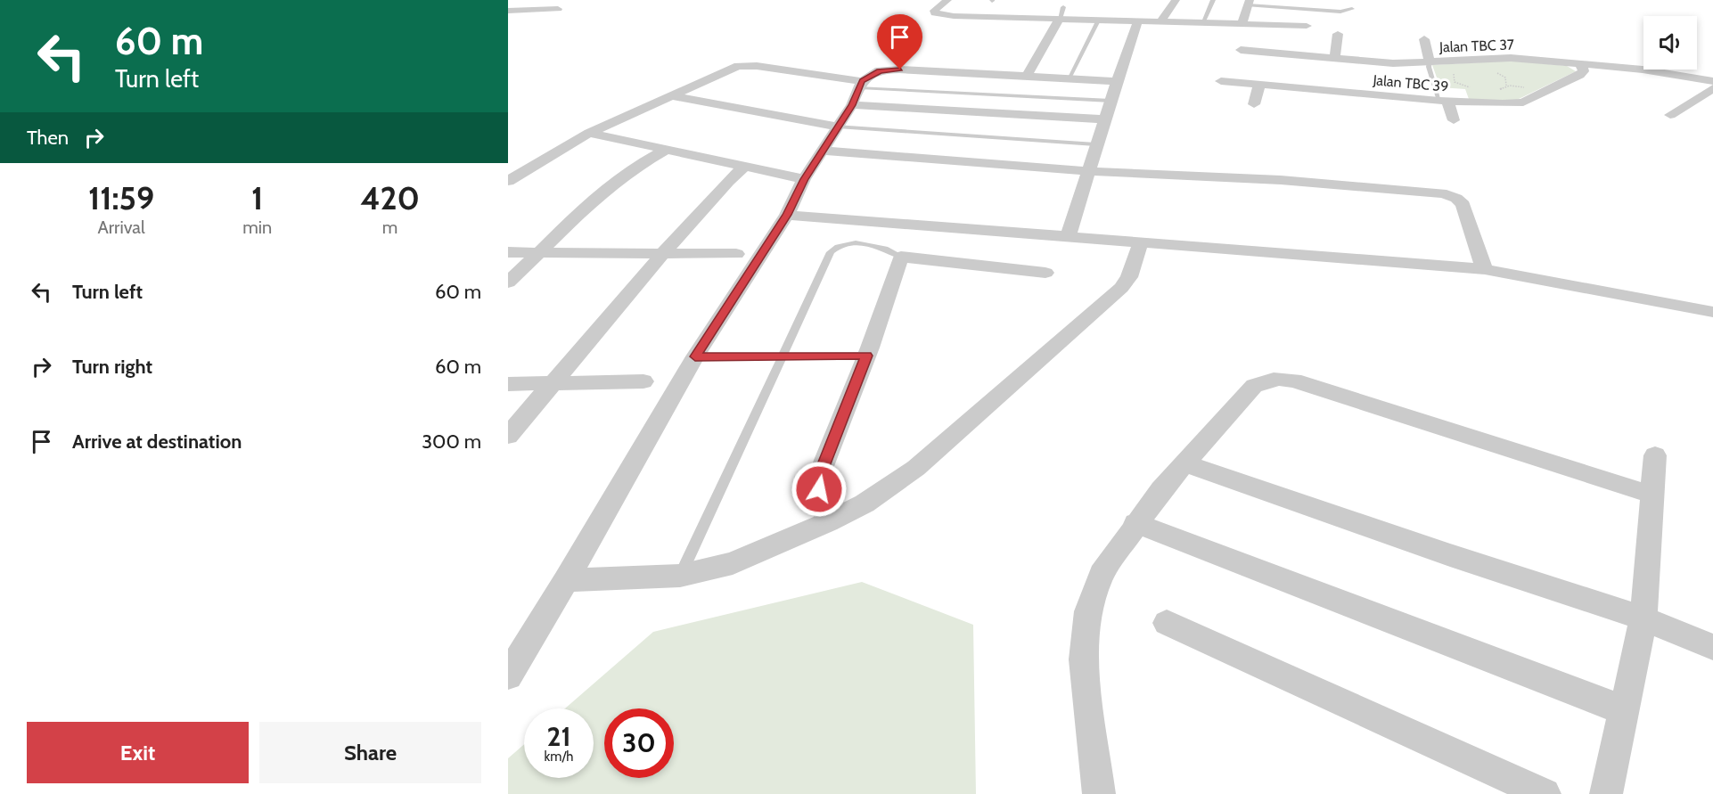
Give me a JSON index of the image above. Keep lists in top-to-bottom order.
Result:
{
  "streets": {
    "street": ["Jalan TBC 37", "Jalan TBC 39"]
  },
  "crossings": [
    ["Jalan TBC 37", "Jalan TBC 39"]
  ],
  "page": {
    "turn": ["60 m", "Turn left"],
    "then": "Then",
    "eta": [
      "11:59",
      "Arrival",
      "1",
      "min",
      "420",
      "m"
    ],
    "list": [
      {
        "name": "Turn left",
        "value": "60 m"
      },
      {
        "name": "Turn right",
        "value": "60 m"
      },
      {
        "name": "Arrive at destination",
        "value": "300 m"
      }
    ],
    "speed": "21 km/h",
    "limit": "30",
    "buttons": ["Exit", "Share"]
  }
}
